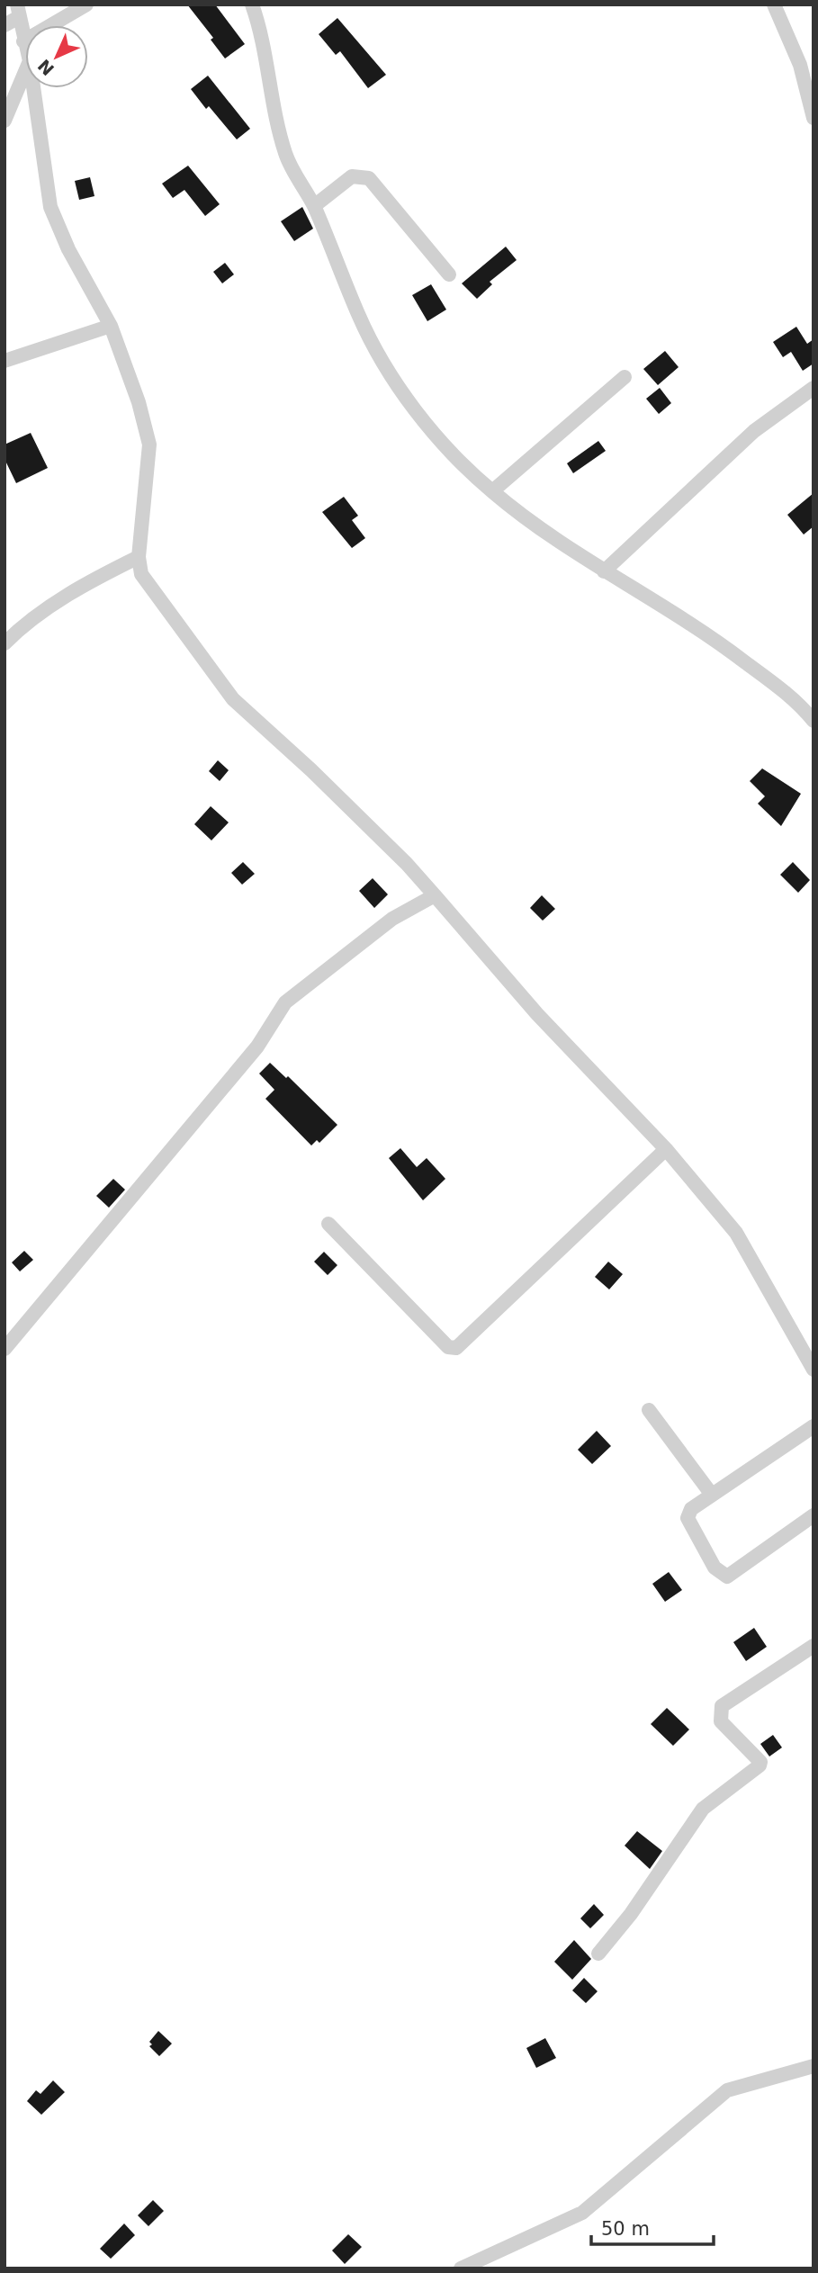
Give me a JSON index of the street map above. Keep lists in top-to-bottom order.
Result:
{
  "scale_bar": "50 m",
  "north": "bottom left"
}
